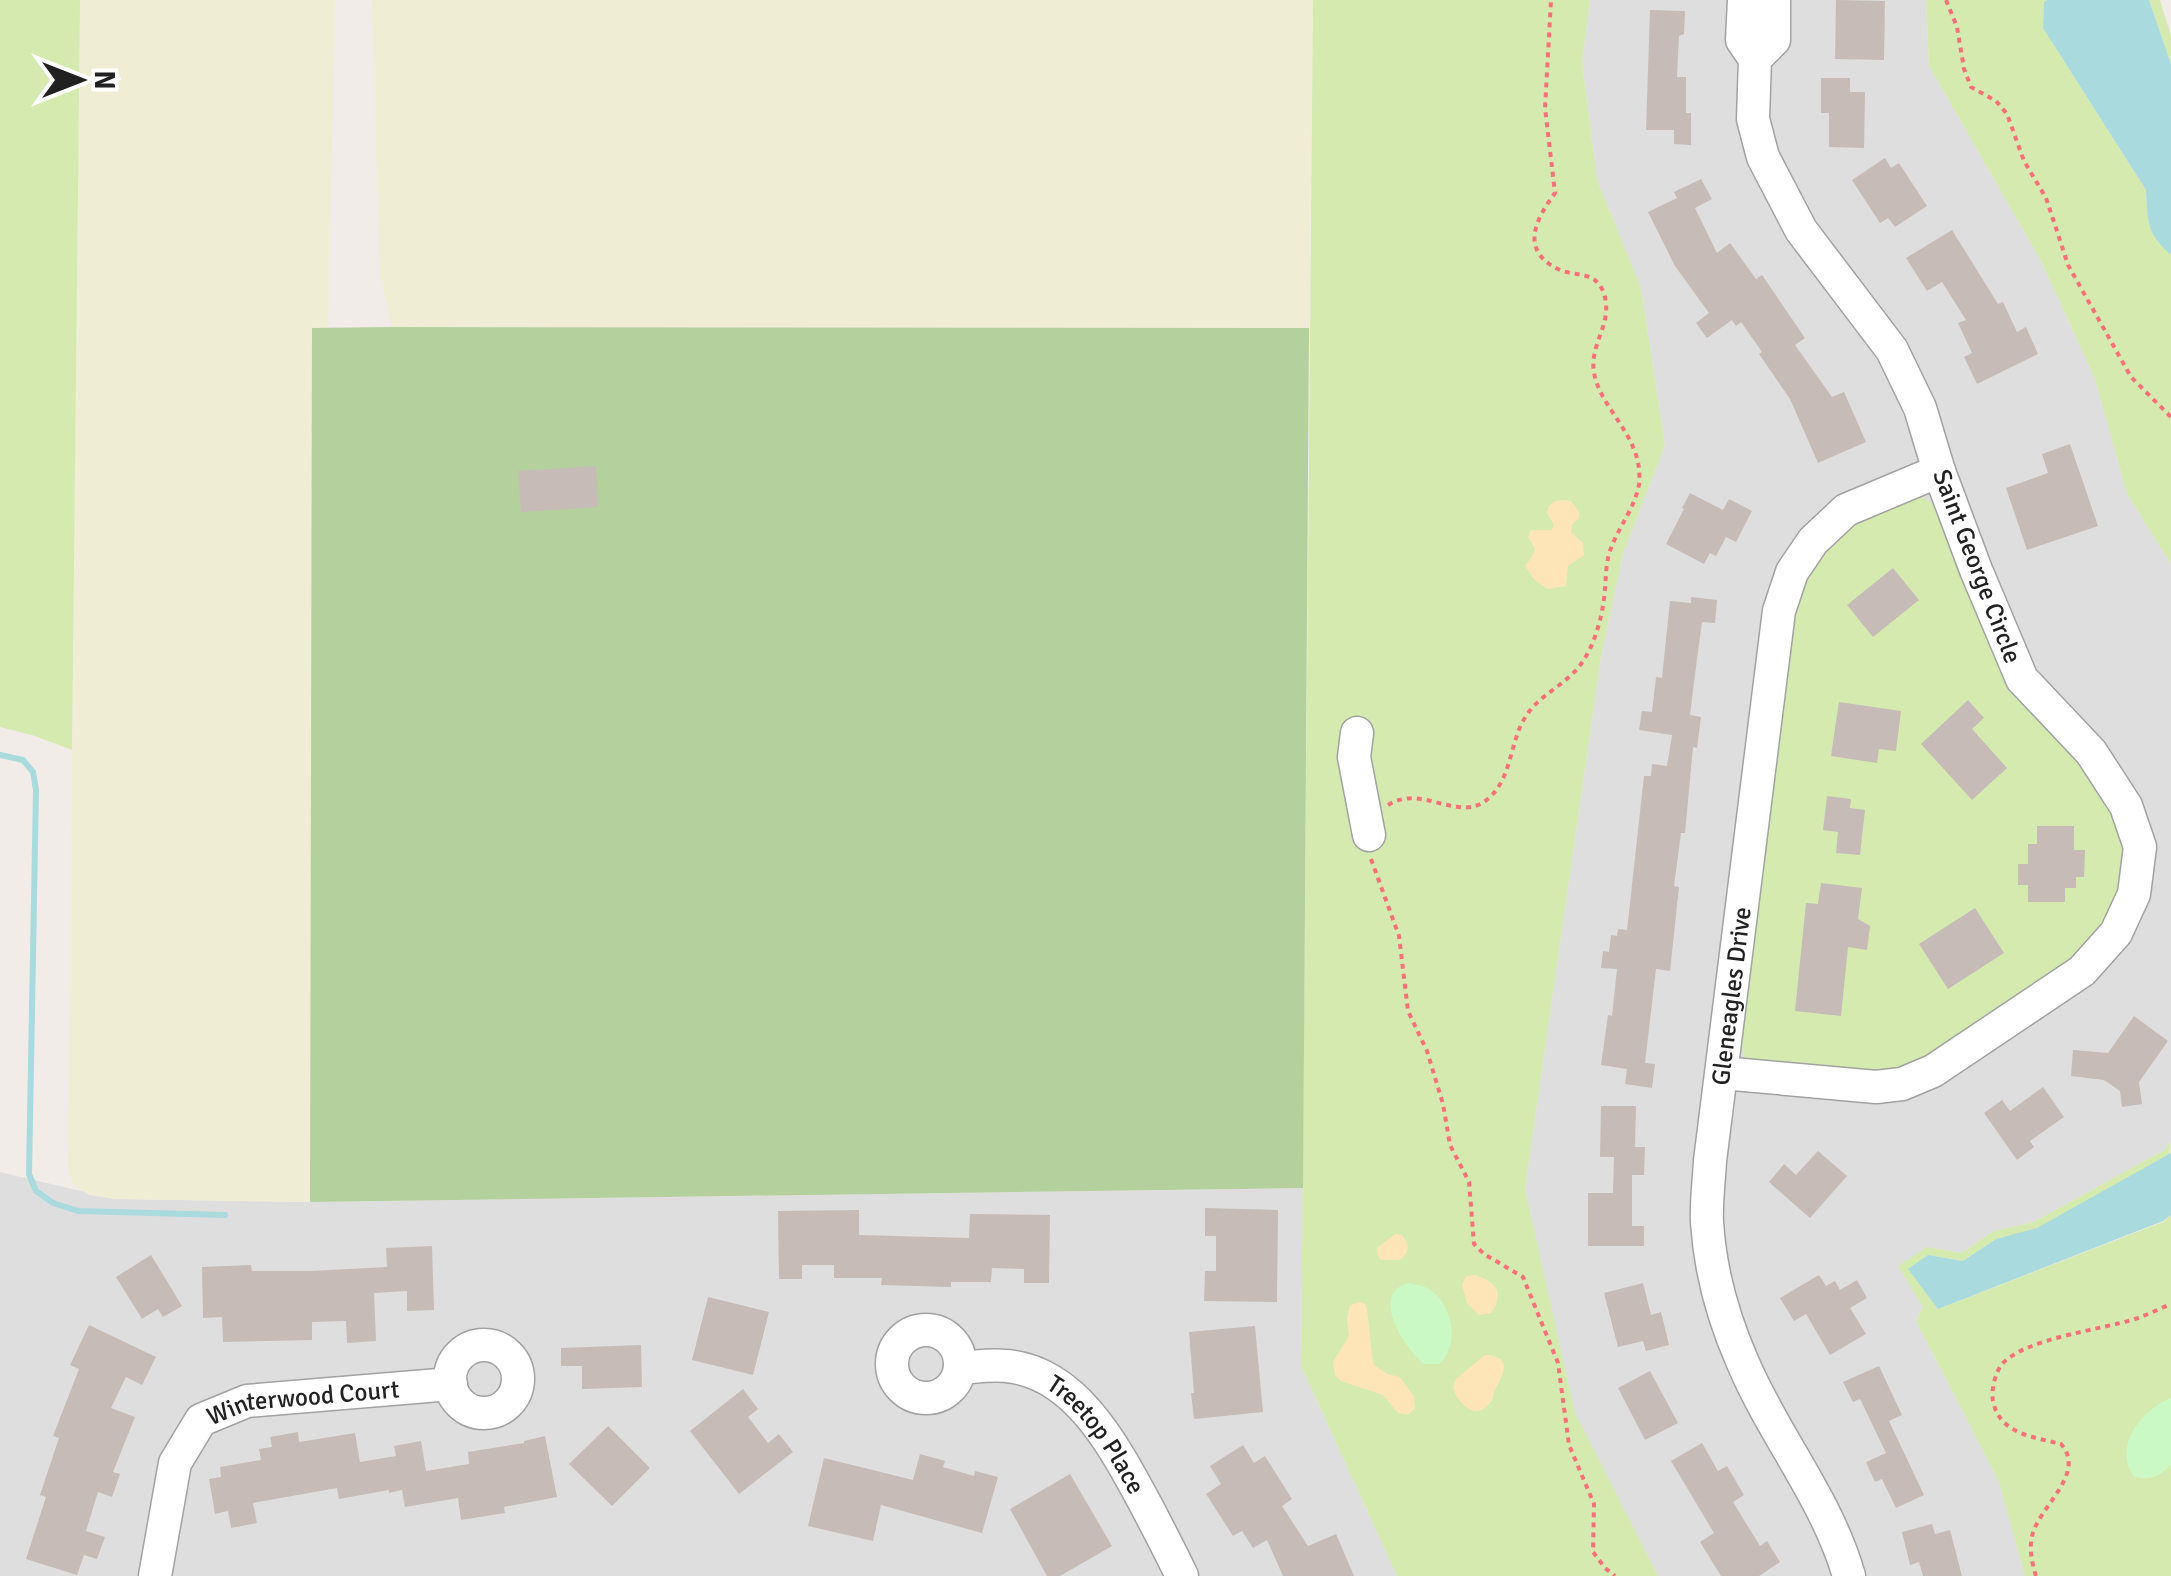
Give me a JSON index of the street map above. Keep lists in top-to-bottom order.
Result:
{
  "streets": {
    "street": [
      "Saint George Circle",
      "Gleneagles Drive",
      "Winterwood Court",
      "Treetop Place"
    ]
  },
  "crossings": [
    ["Saint George Circle", "Gleneagles Drive"]
  ],
  "north": "right"
}
